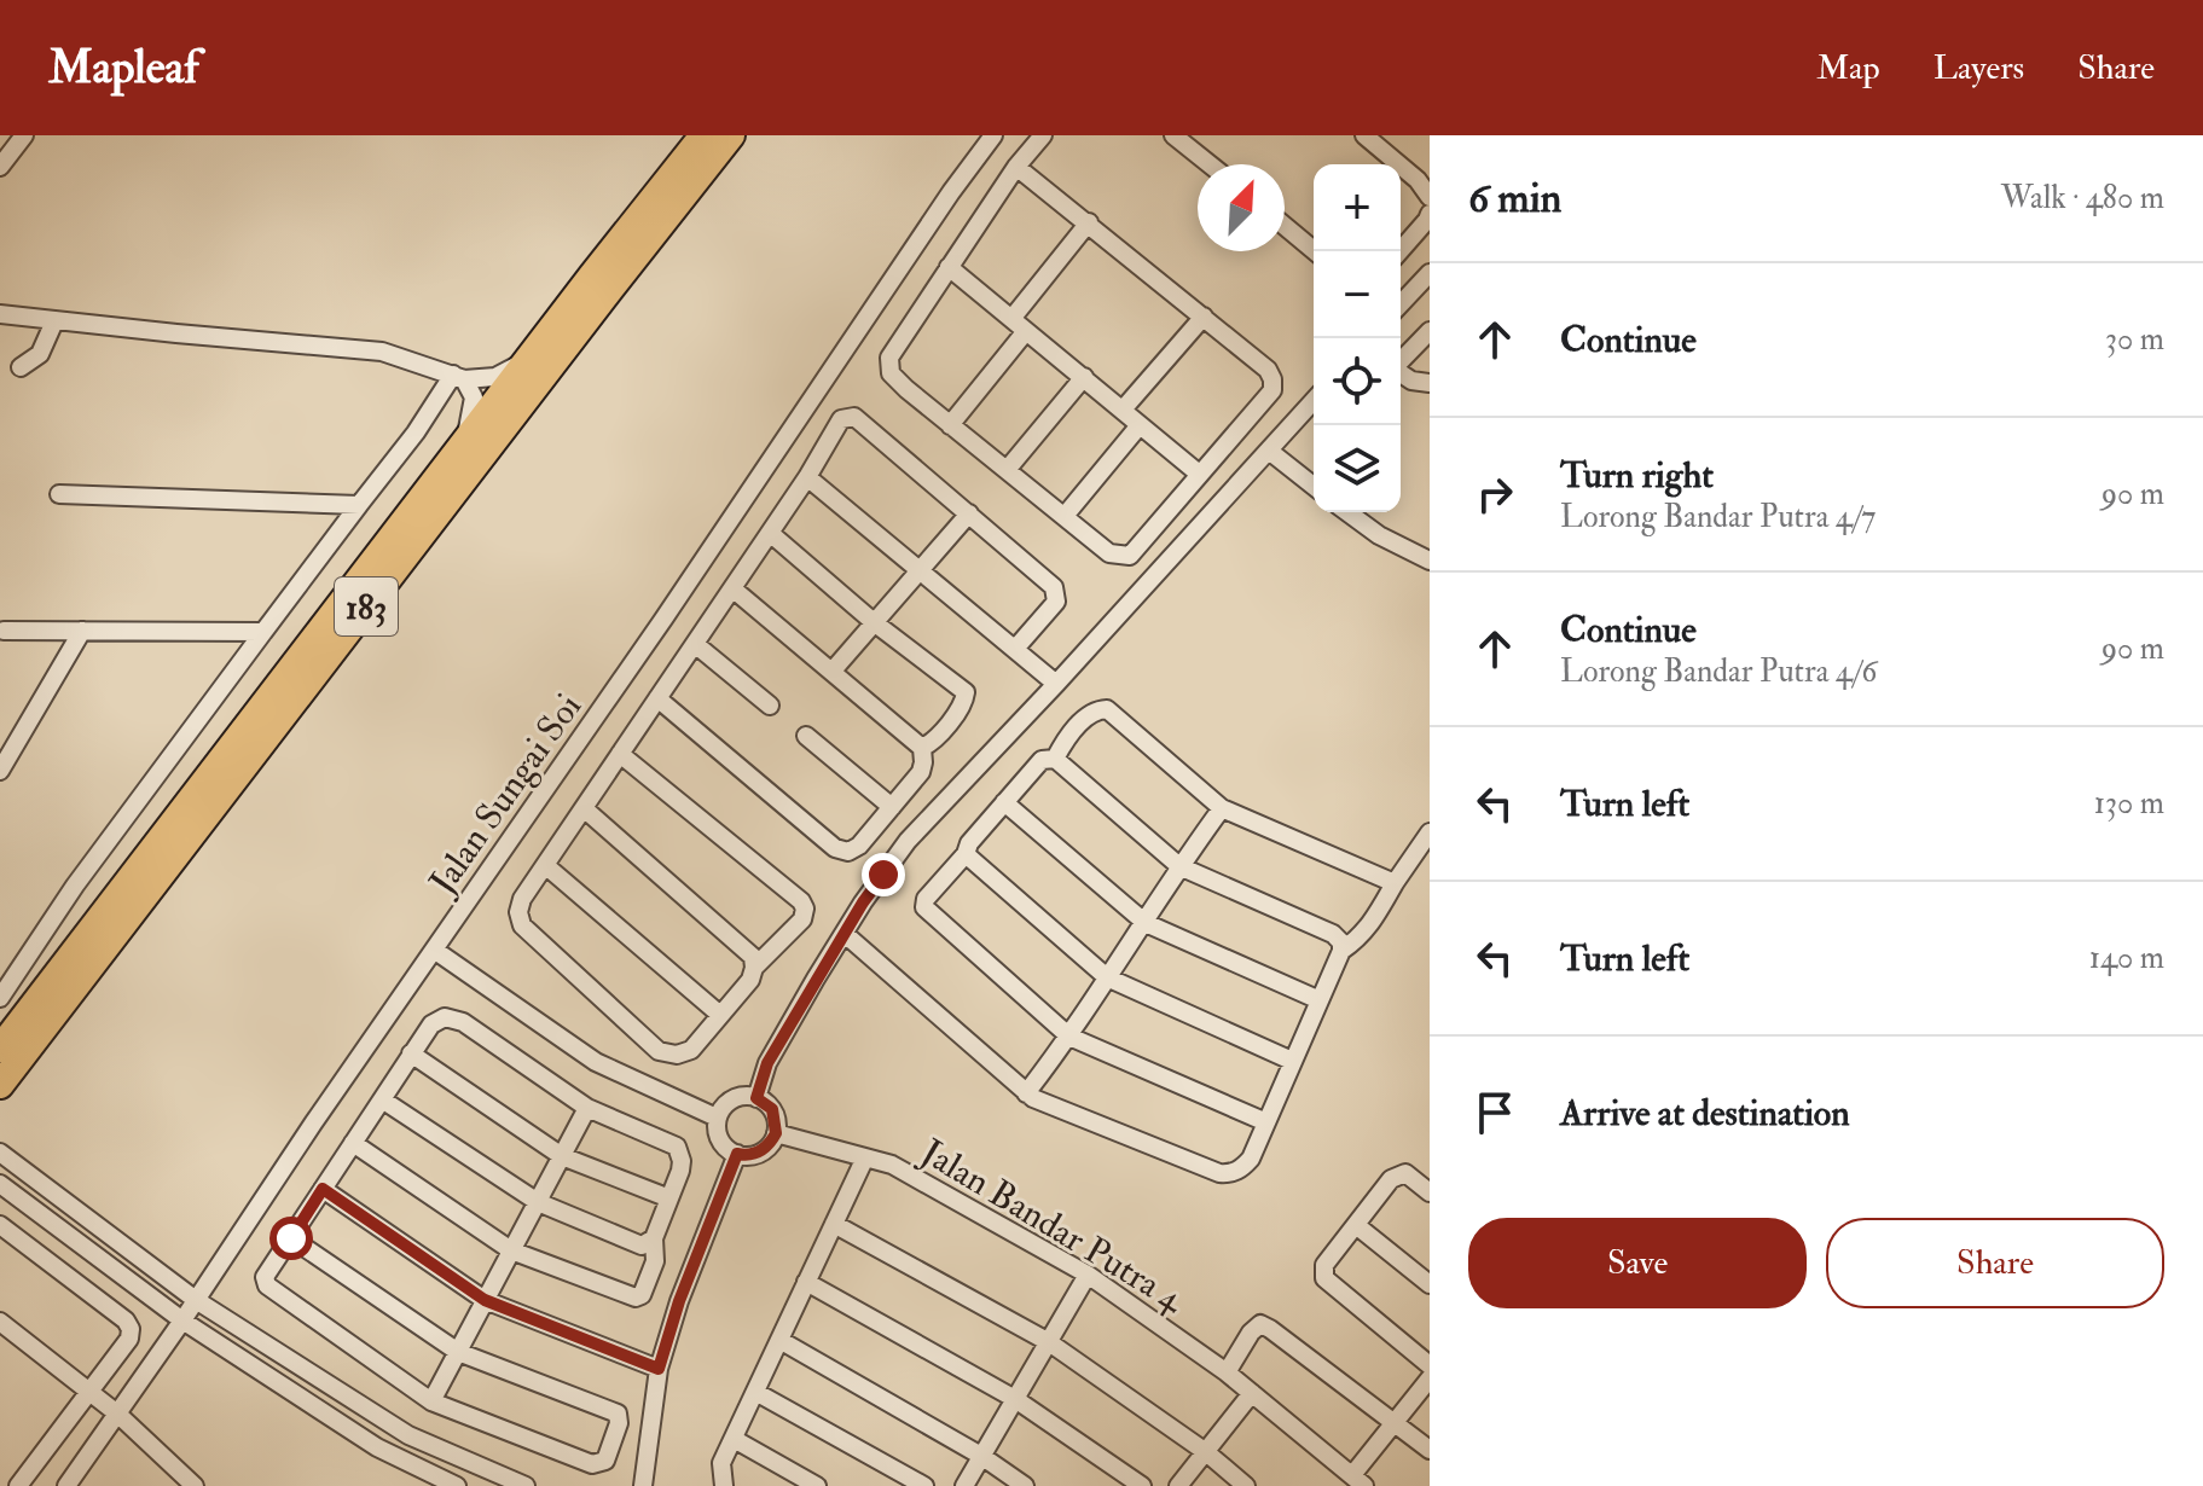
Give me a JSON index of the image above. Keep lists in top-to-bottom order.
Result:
{
  "streets": {
    "highway": ["183"],
    "street": ["Jalan Sungai Soi", "Jalan Bandar Putra 4"]
  },
  "north": "top right",
  "page": {
    "header": "Mapleaf",
    "nav": ["Map", "Layers", "Share"],
    "heading": ["6 min", "Walk · 480 m"],
    "map_buttons": ["+", "−"],
    "list": [
      ["Continue", "30 m"],
      ["Turn right", "Lorong Bandar Putra 4/7", "90 m"],
      ["Continue", "Lorong Bandar Putra 4/6", "90 m"],
      ["Turn left", "130 m"],
      ["Turn left", "140 m"],
      "Arrive at destination"
    ],
    "buttons": ["Save", "Share"]
  }
}
